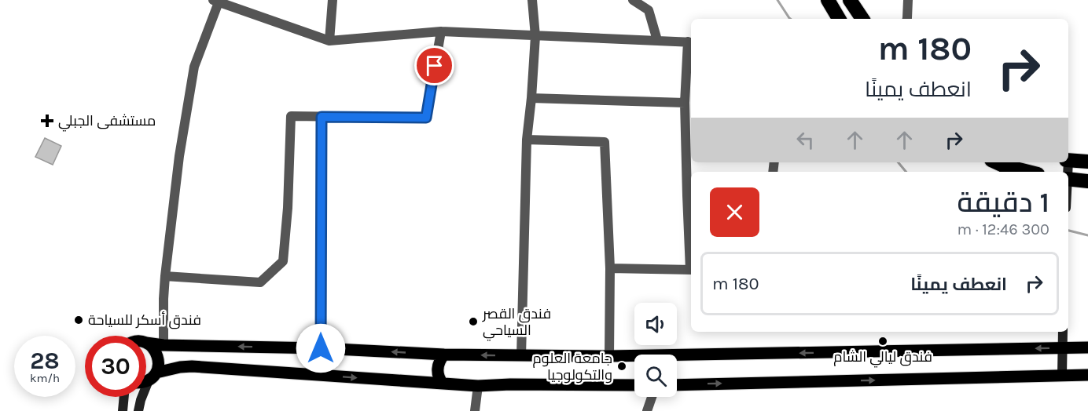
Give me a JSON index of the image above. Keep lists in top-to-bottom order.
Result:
{
  "places": {
    "health": ["مستشفى الجبلي"],
    "other": [
      "فندق أسكر للسياحة",
      "فندق القصر السياحي",
      "فندق ليالي الشام",
      "جامعة العلوم والتكولوجيا"
    ]
  },
  "page": {
    "turn": ["180 m", "انعطف يمينًا"],
    "heading": ["1 دقيقة", "300 m · 12:46"],
    "list": [
      {
        "name": "انعطف يمينًا",
        "value": "180 m"
      }
    ],
    "speed": "28 km/h",
    "limit": "30"
  }
}
